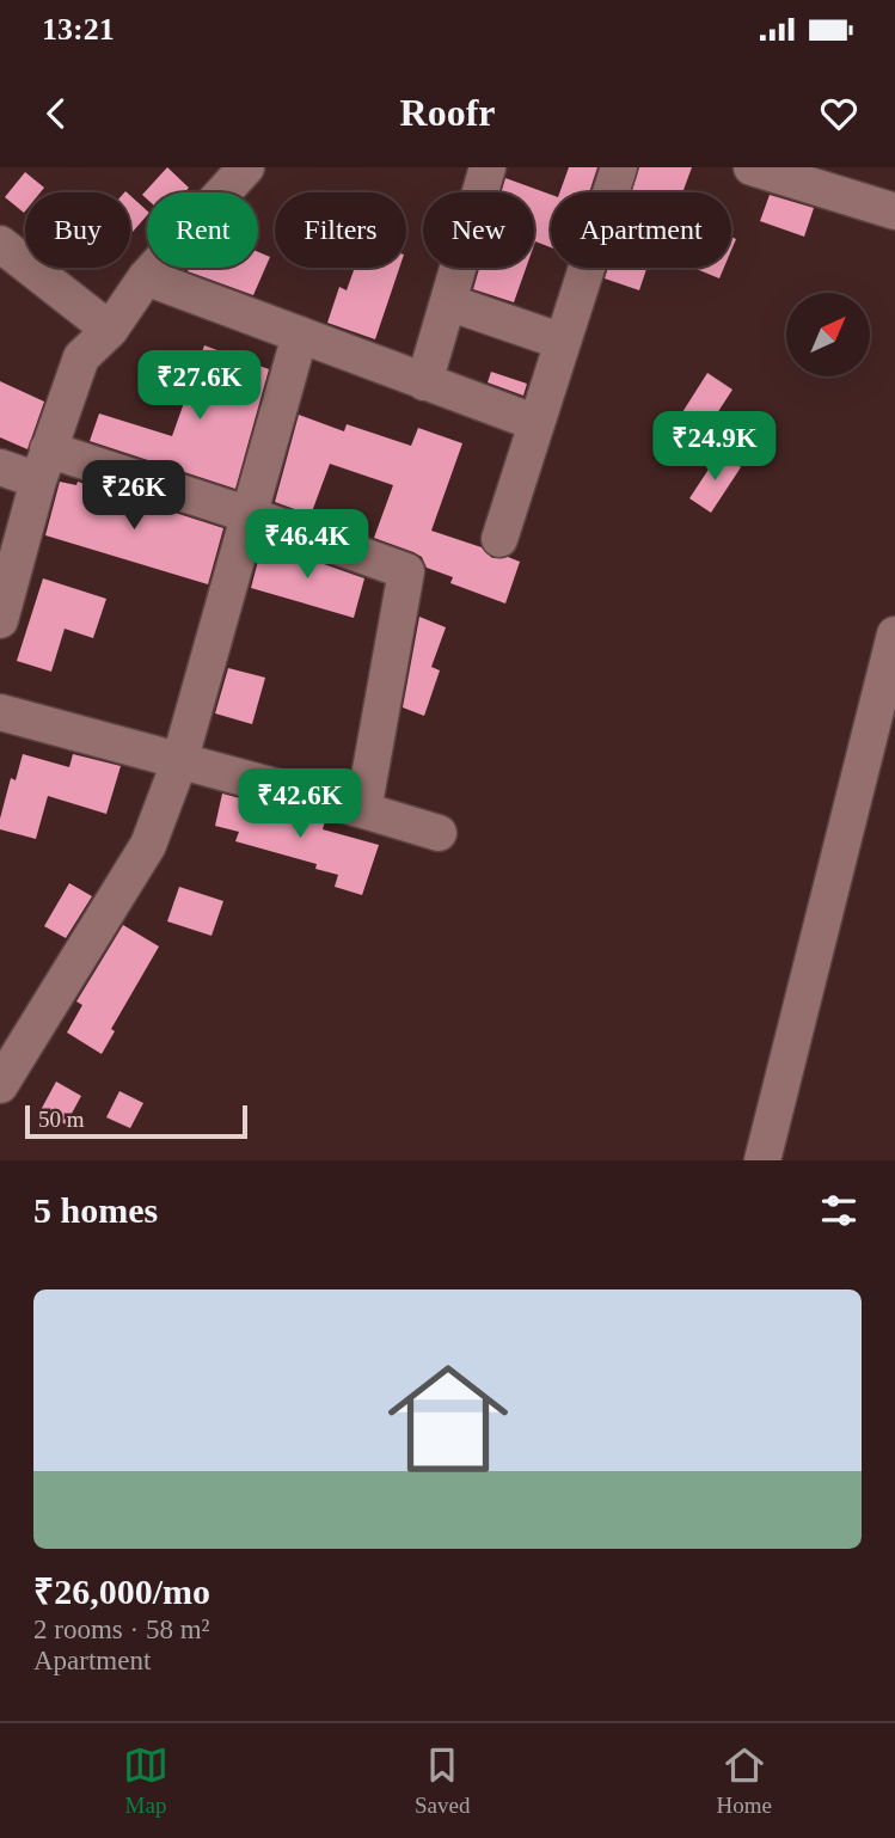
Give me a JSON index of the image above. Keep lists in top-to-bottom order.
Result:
{
  "scale_bar": "50 m",
  "north": "top right",
  "page": {
    "status": "13:21",
    "header": "Roofr",
    "chip": [
      "Buy",
      "Rent",
      "Filters",
      "New",
      "Apartment"
    ],
    "price": [
      "₹27.6K",
      "₹24.9K",
      "₹26K",
      "₹46.4K",
      "₹42.6K"
    ],
    "scale": "50 m",
    "heading": "5 homes",
    "list": [
      {
        "name": "₹26,000/mo",
        "note": "2 rooms · 58 m² · Apartment"
      }
    ],
    "tabs": ["Map", "Saved", "Home"]
  }
}
